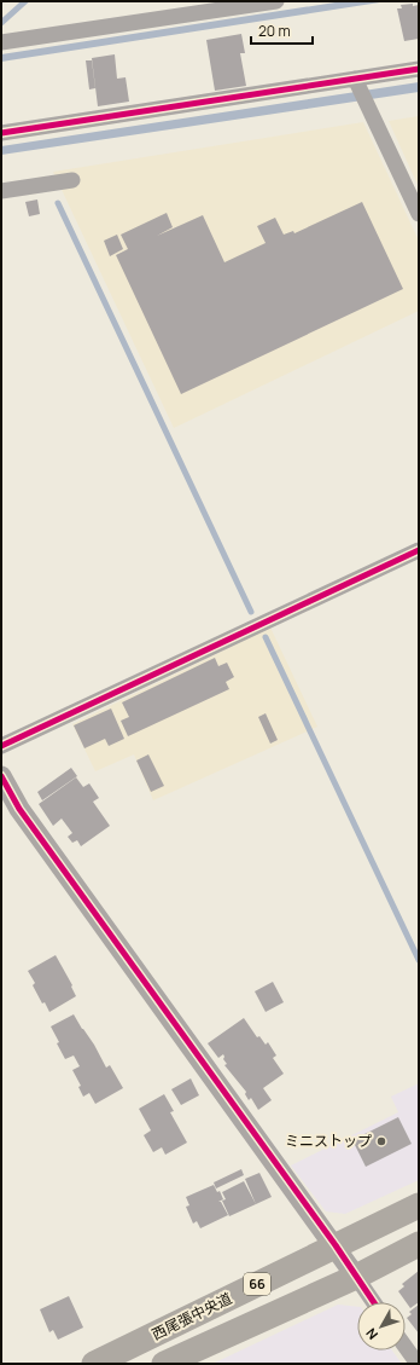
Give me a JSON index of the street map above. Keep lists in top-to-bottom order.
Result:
{
  "streets": {
    "main road": ["66", "西尾張中央道"]
  },
  "places": ["ミニストップ"],
  "scale_bar": "20 m",
  "north": "bottom left"
}
